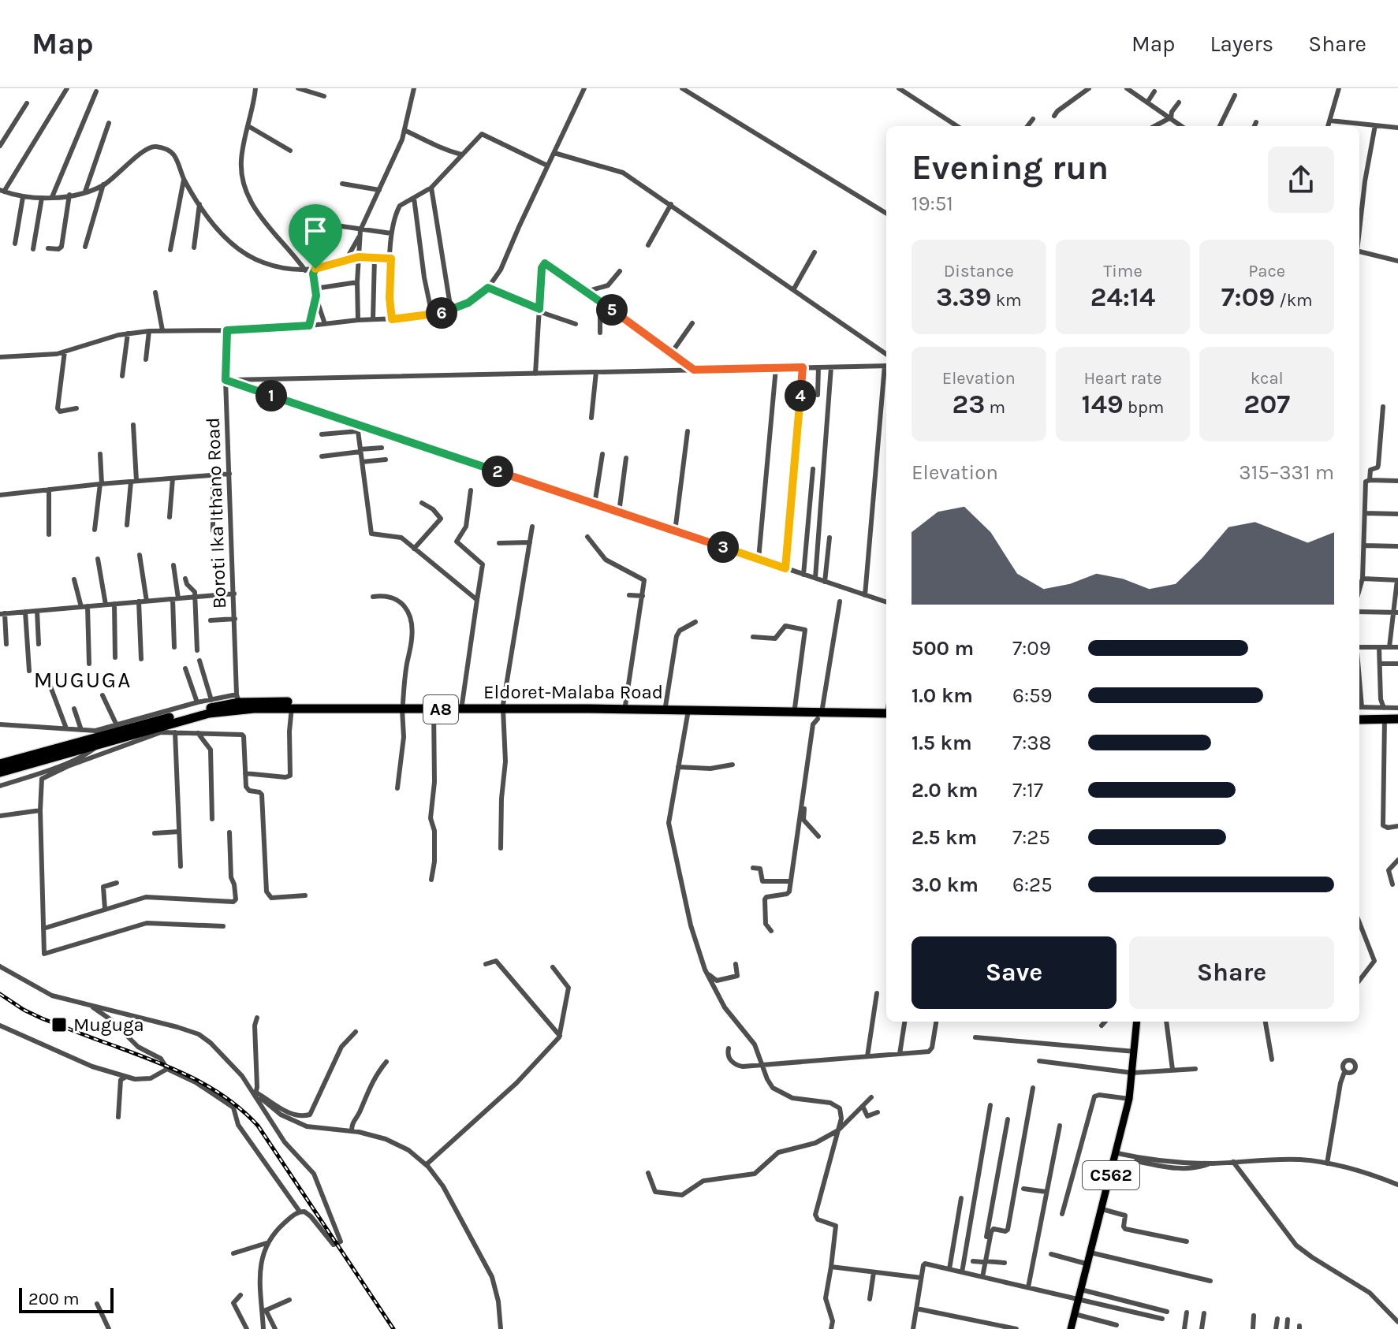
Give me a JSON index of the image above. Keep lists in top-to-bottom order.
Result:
{
  "streets": {
    "highway": ["Eldoret-Malaba Road", "A8"],
    "main road": ["C562"],
    "street": ["Boroti Ika Ithano Road"]
  },
  "crossings": [
    ["Boroti Ika Ithano Road", "Eldoret-Malaba Road"]
  ],
  "districts": ["MUGUGA"],
  "places": {
    "transit": ["Muguga"]
  },
  "scale_bar": "200 m",
  "page": {
    "header": "Map",
    "nav": ["Map", "Layers", "Share"],
    "heading": ["Evening run", "19:51"],
    "stats": [
      ["Distance", "3.39 km"],
      ["Time", "24:14"],
      ["Pace", "7:09 /km"],
      ["Elevation", "23 m"],
      ["Heart rate", "149 bpm"],
      ["kcal", "207"]
    ],
    "pins": [
      "5",
      "6",
      "1",
      "4",
      "2",
      "3"
    ],
    "chart": ["Elevation", "315–331 m"],
    "list": [
      {
        "name": "500 m",
        "note": "7:09"
      },
      {
        "name": "1.0 km",
        "note": "6:59"
      },
      {
        "name": "1.5 km",
        "note": "7:38"
      },
      {
        "name": "2.0 km",
        "note": "7:17"
      },
      {
        "name": "2.5 km",
        "note": "7:25"
      },
      {
        "name": "3.0 km",
        "note": "6:25"
      }
    ],
    "buttons": ["Save", "Share"],
    "scale": "200 m"
  }
}
